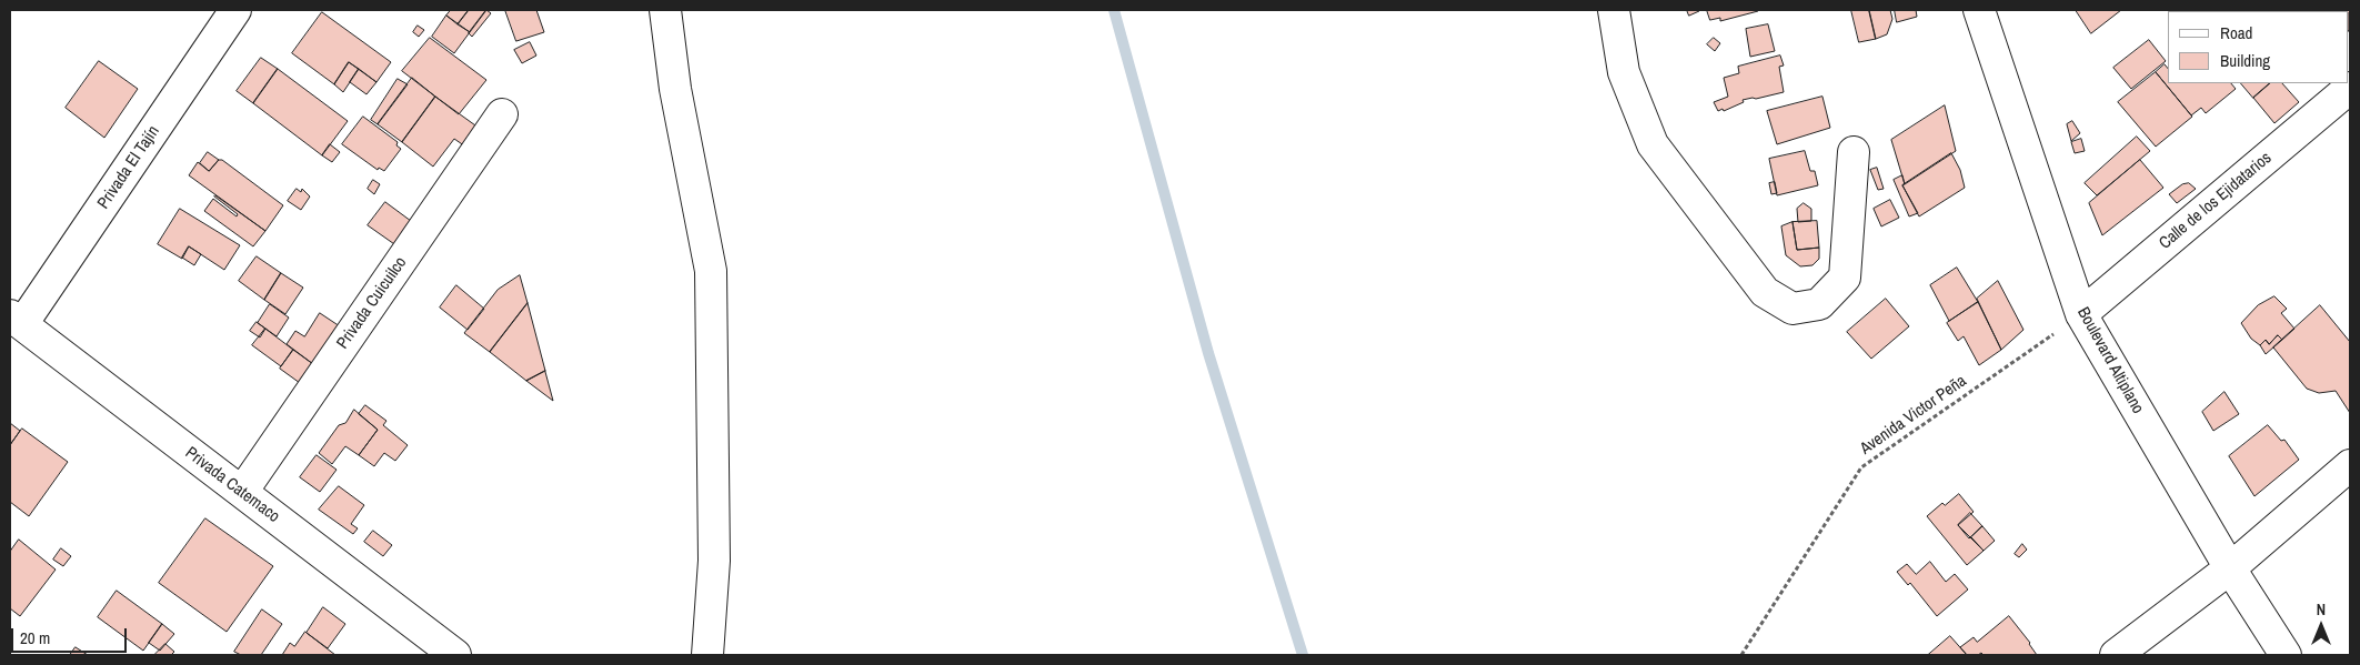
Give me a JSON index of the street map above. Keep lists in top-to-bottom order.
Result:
{
  "streets": {
    "street": [
      "Privada El Tajín",
      "Calle de los Ejidatarios",
      "Privada Cuicuilco",
      "Boulevard Altiplano",
      "Privada Catemaco"
    ],
    "path": ["Avenida Victor Peña"]
  },
  "crossings": [
    ["Privada El Tajín", "Privada Catemaco"],
    ["Calle de los Ejidatarios", "Boulevard Altiplano"],
    ["Calle de los Ejidatarios", "Avenida Victor Peña"],
    ["Privada Cuicuilco", "Privada Catemaco"],
    ["Boulevard Altiplano", "Avenida Victor Peña"]
  ],
  "legend": ["Road", "Building"],
  "scale_bar": "20 m",
  "north": "top"
}
